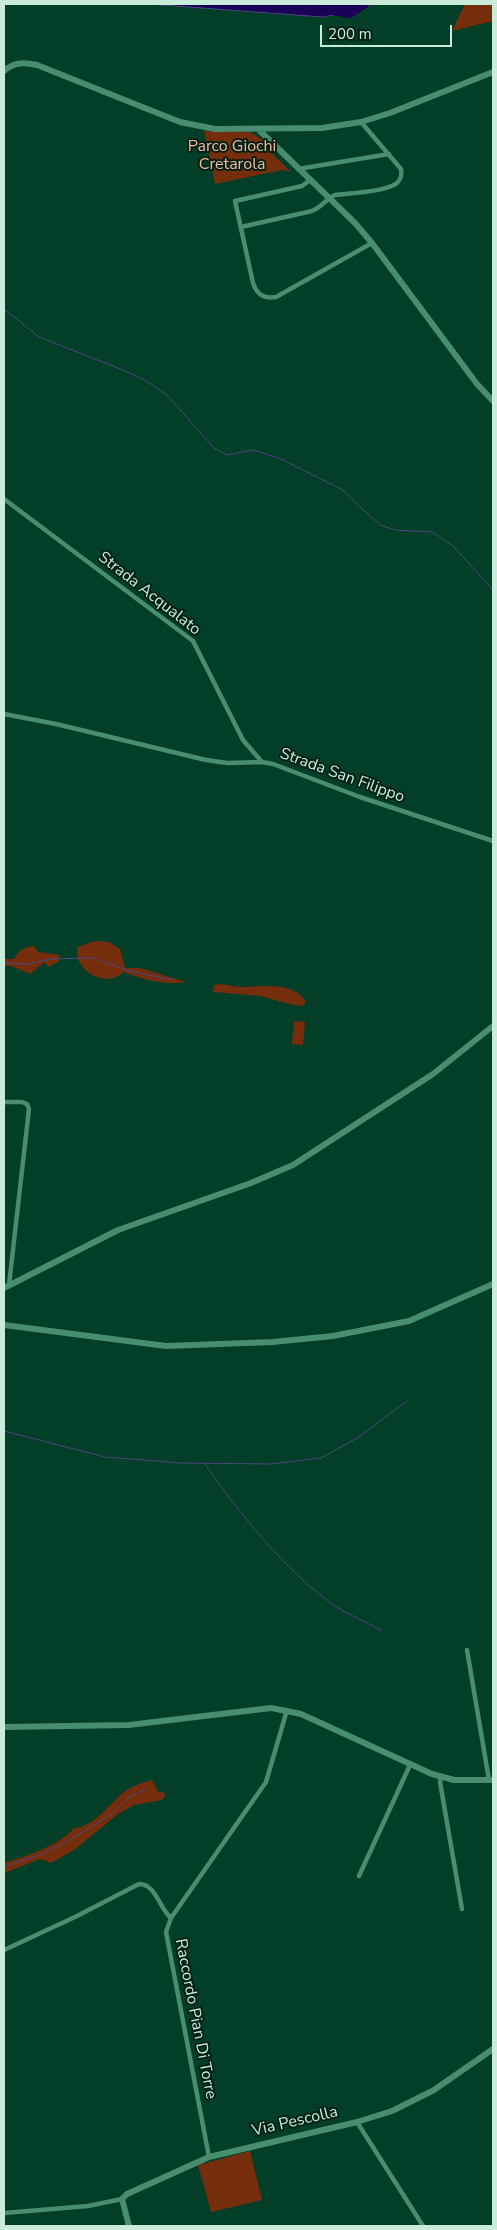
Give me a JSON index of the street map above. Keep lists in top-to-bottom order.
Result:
{
  "streets": {
    "street": [
      "Strada Acqualato",
      "Strada San Filippo",
      "Raccordo Pian Di Torre",
      "Via Pescolla"
    ]
  },
  "crossings": [
    ["Strada Acqualato", "Strada San Filippo"],
    ["Raccordo Pian Di Torre", "Via Pescolla"]
  ],
  "parks": ["Parco Giochi Cretarola"],
  "scale_bar": "200 m"
}
